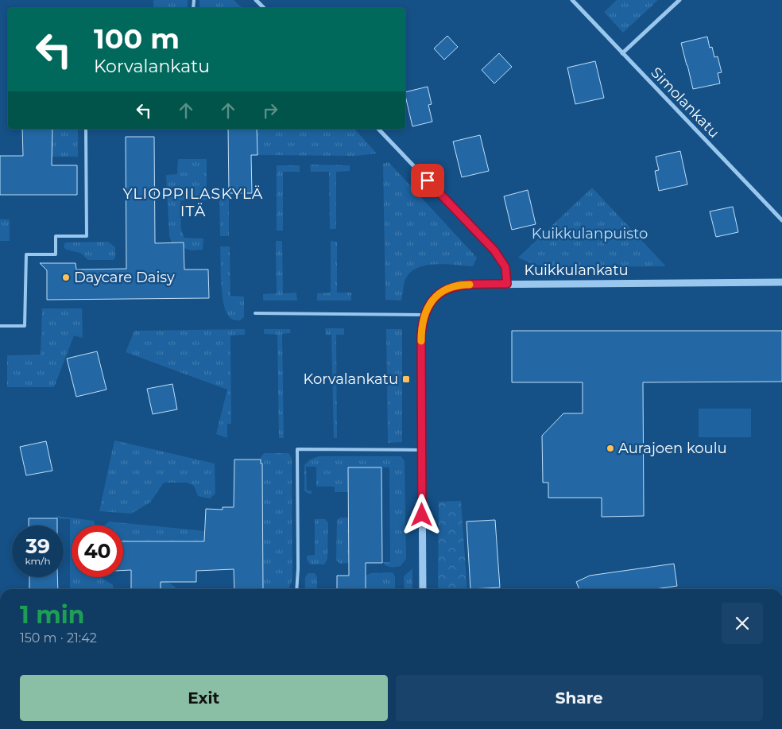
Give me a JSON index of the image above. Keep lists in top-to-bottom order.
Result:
{
  "streets": {
    "street": ["Simolankatu", "Kuikkulankatu"]
  },
  "districts": ["YLIOPPILASKYLÄ ITÄ"],
  "parks": ["Kuikkulanpuisto"],
  "places": {
    "other": ["Daycare Daisy", "Aurajoen koulu"],
    "transit": ["Korvalankatu"]
  },
  "page": {
    "turn": ["100 m", "Korvalankatu"],
    "speed": "39 km/h",
    "limit": "40",
    "heading": ["1 min", "150 m · 21:42"],
    "buttons": ["Exit", "Share"]
  }
}
